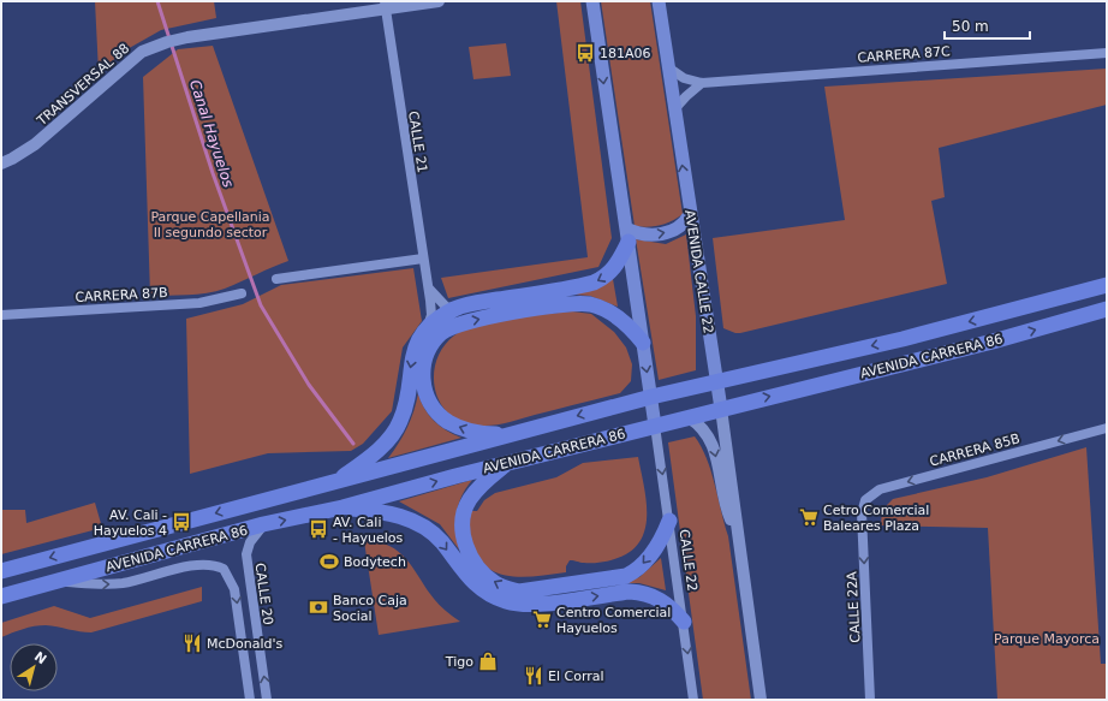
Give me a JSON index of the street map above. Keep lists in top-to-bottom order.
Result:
{
  "streets": {
    "main road": ["AVENIDA CALLE 22", "AVENIDA CARRERA 86"],
    "street": [
      "CARRERA 87C",
      "TRANSVERSAL 88",
      "CALLE 21",
      "CARRERA 87B",
      "CARRERA 85B",
      "CALLE 22",
      "CALLE 20",
      "CALLE 22A"
    ]
  },
  "crossings": [
    ["CARRERA 87C", "AVENIDA CALLE 22"],
    ["TRANSVERSAL 88", "CALLE 21"],
    ["AVENIDA CALLE 22", "AVENIDA CARRERA 86"],
    ["AVENIDA CARRERA 86", "CALLE 22"],
    ["AVENIDA CARRERA 86", "CALLE 20"],
    ["CARRERA 85B", "CALLE 22A"]
  ],
  "one_way": [
    "CARRERA 85B",
    "CALLE 22",
    "CALLE 20",
    "CALLE 22A"
  ],
  "water": ["Canal Hayuelos"],
  "parks": ["Parque Capellania II segundo sector", "Parque Mayorca"],
  "places": {
    "bus stop": ["181A06", "AV. Cali - Hayuelos 4", "AV. Cali - Hayuelos"],
    "supermarket": ["Cetro Comercial Baleares Plaza", "Centro Comercial Hayuelos"],
    "sports": ["Bodytech"],
    "bank": ["Banco Caja Social"],
    "restaurant": ["McDonald's", "El Corral"],
    "shop": ["Tigo"]
  },
  "scale_bar": "50 m",
  "north": "top right"
}
